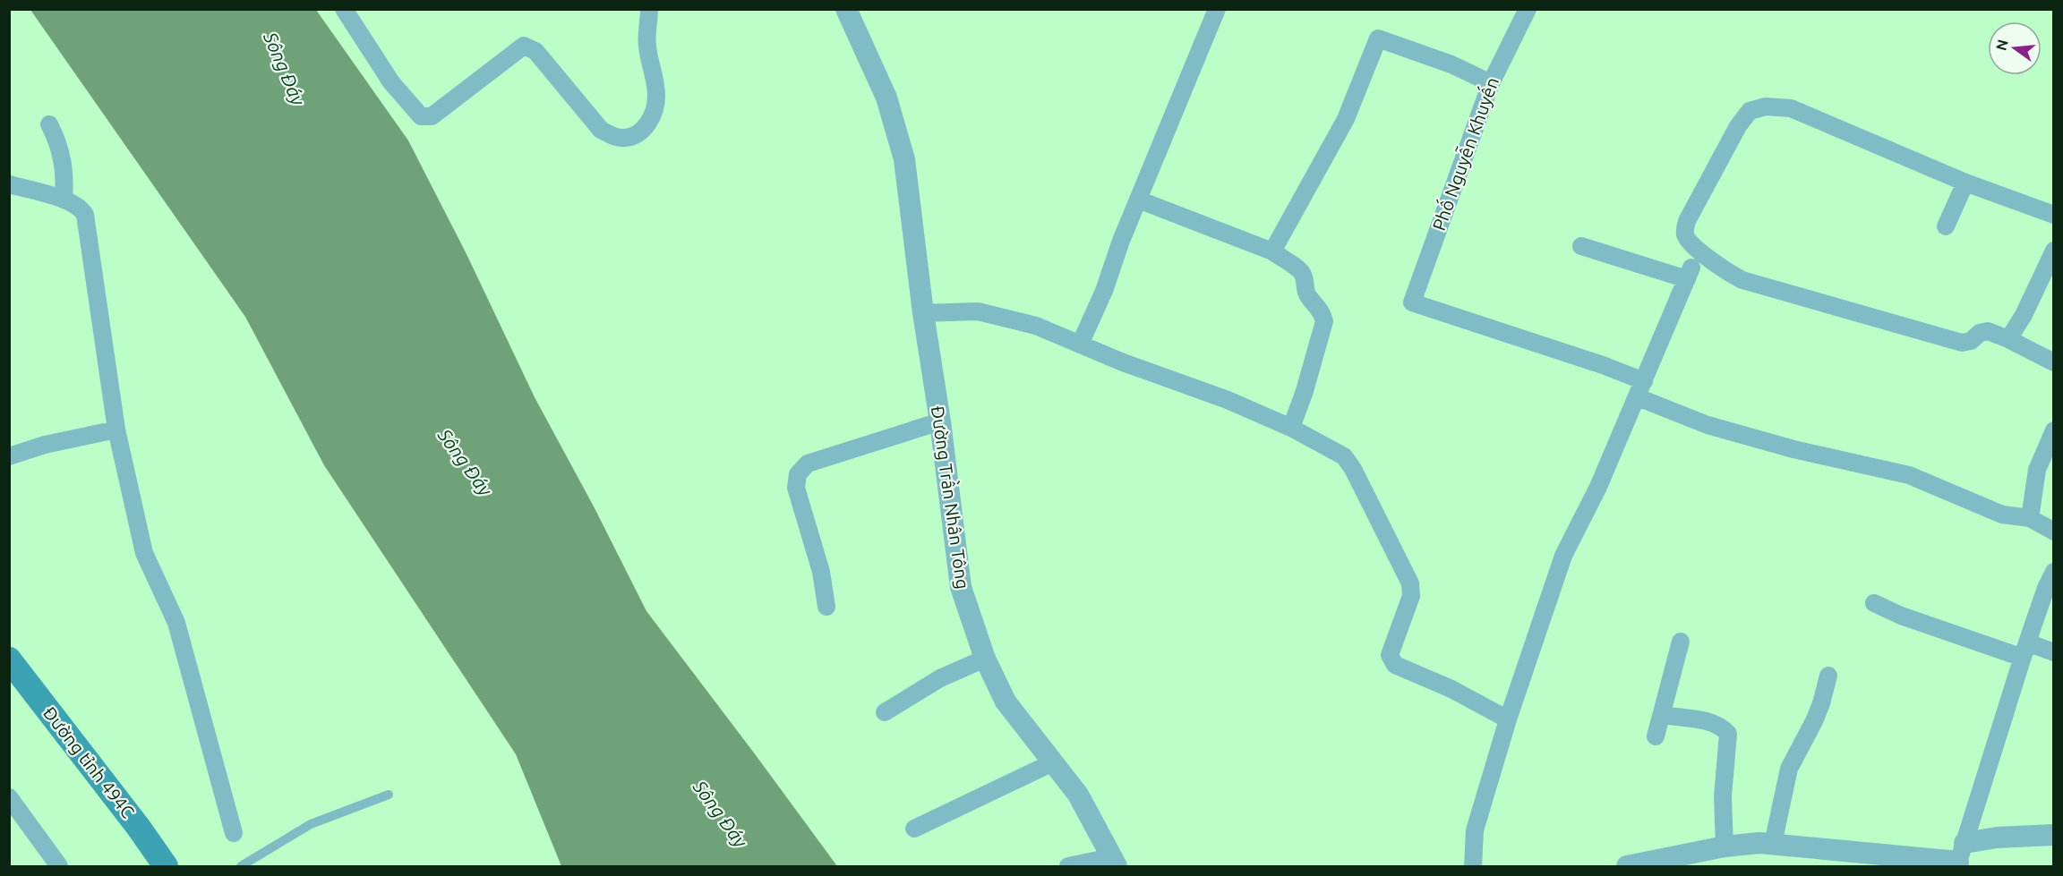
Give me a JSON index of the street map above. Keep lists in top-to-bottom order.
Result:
{
  "streets": {
    "main road": ["Đường tỉnh 494C"],
    "street": ["Phố Nguyễn Khuyến", "Đường Trần Nhân Tông"]
  },
  "water": ["Sông Đáy"],
  "north": "left"
}
